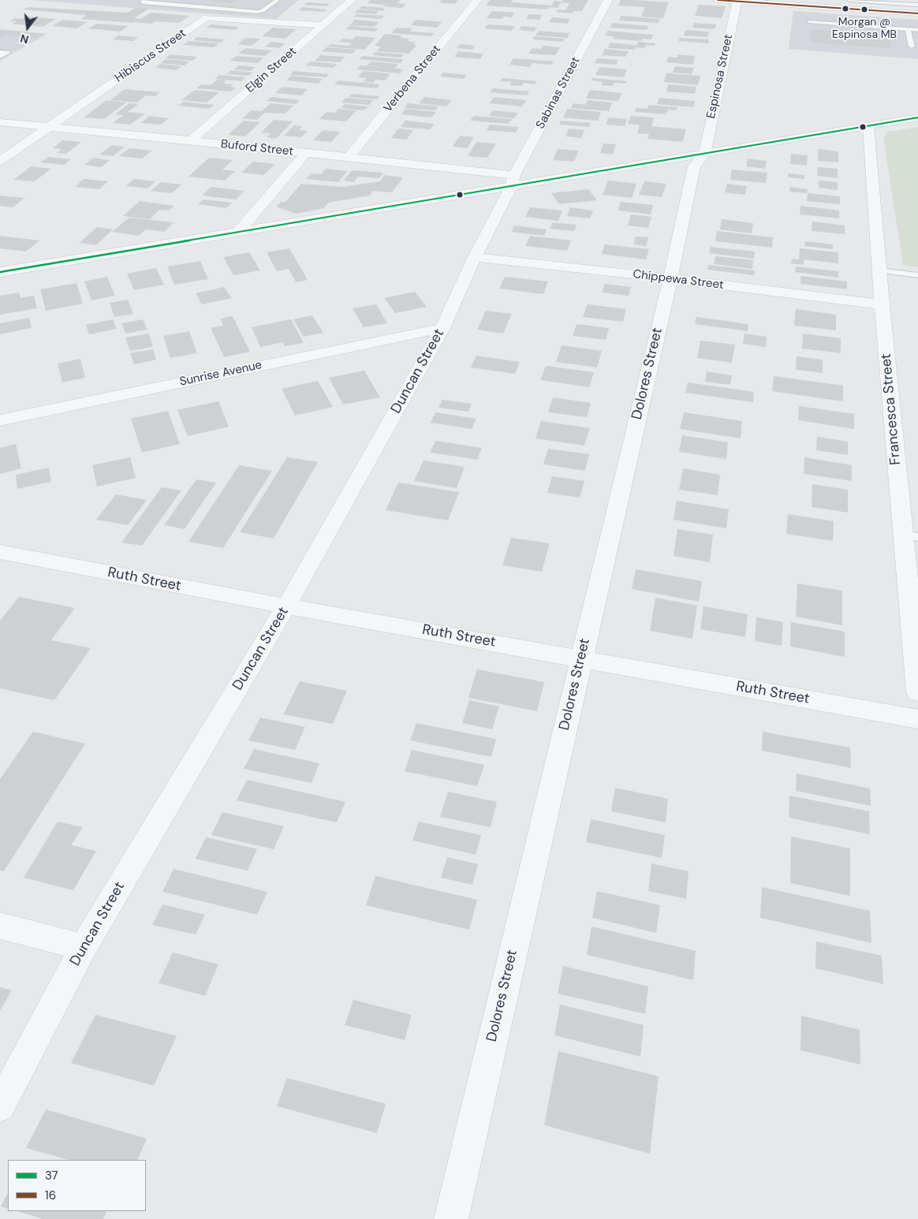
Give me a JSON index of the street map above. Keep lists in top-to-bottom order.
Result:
{
  "streets": {
    "street": [
      "Hibiscus Street",
      "Elgin Street",
      "Espinosa Street",
      "Verbena Street",
      "Sabinas Street",
      "Buford Street",
      "Chippewa Street",
      "Duncan Street",
      "Sunrise Avenue",
      "Dolores Street",
      "Francesca Street",
      "Ruth Street"
    ]
  },
  "crossings": [
    ["Hibiscus Street", "Elgin Street"],
    ["Hibiscus Street", "Buford Street"],
    ["Elgin Street", "Buford Street"],
    ["Espinosa Street", "Dolores Street"],
    ["Verbena Street", "Buford Street"],
    ["Sabinas Street", "Buford Street"],
    ["Sabinas Street", "Duncan Street"],
    ["Buford Street", "Duncan Street"],
    ["Chippewa Street", "Duncan Street"],
    ["Chippewa Street", "Dolores Street"],
    ["Chippewa Street", "Francesca Street"],
    ["Duncan Street", "Sunrise Avenue"],
    ["Duncan Street", "Ruth Street"],
    ["Dolores Street", "Ruth Street"]
  ],
  "places": ["Morgan @ Espinosa MB"],
  "lines": ["transit line 16", "transit line 37"],
  "legend": ["37", "16"],
  "north": "bottom"
}
